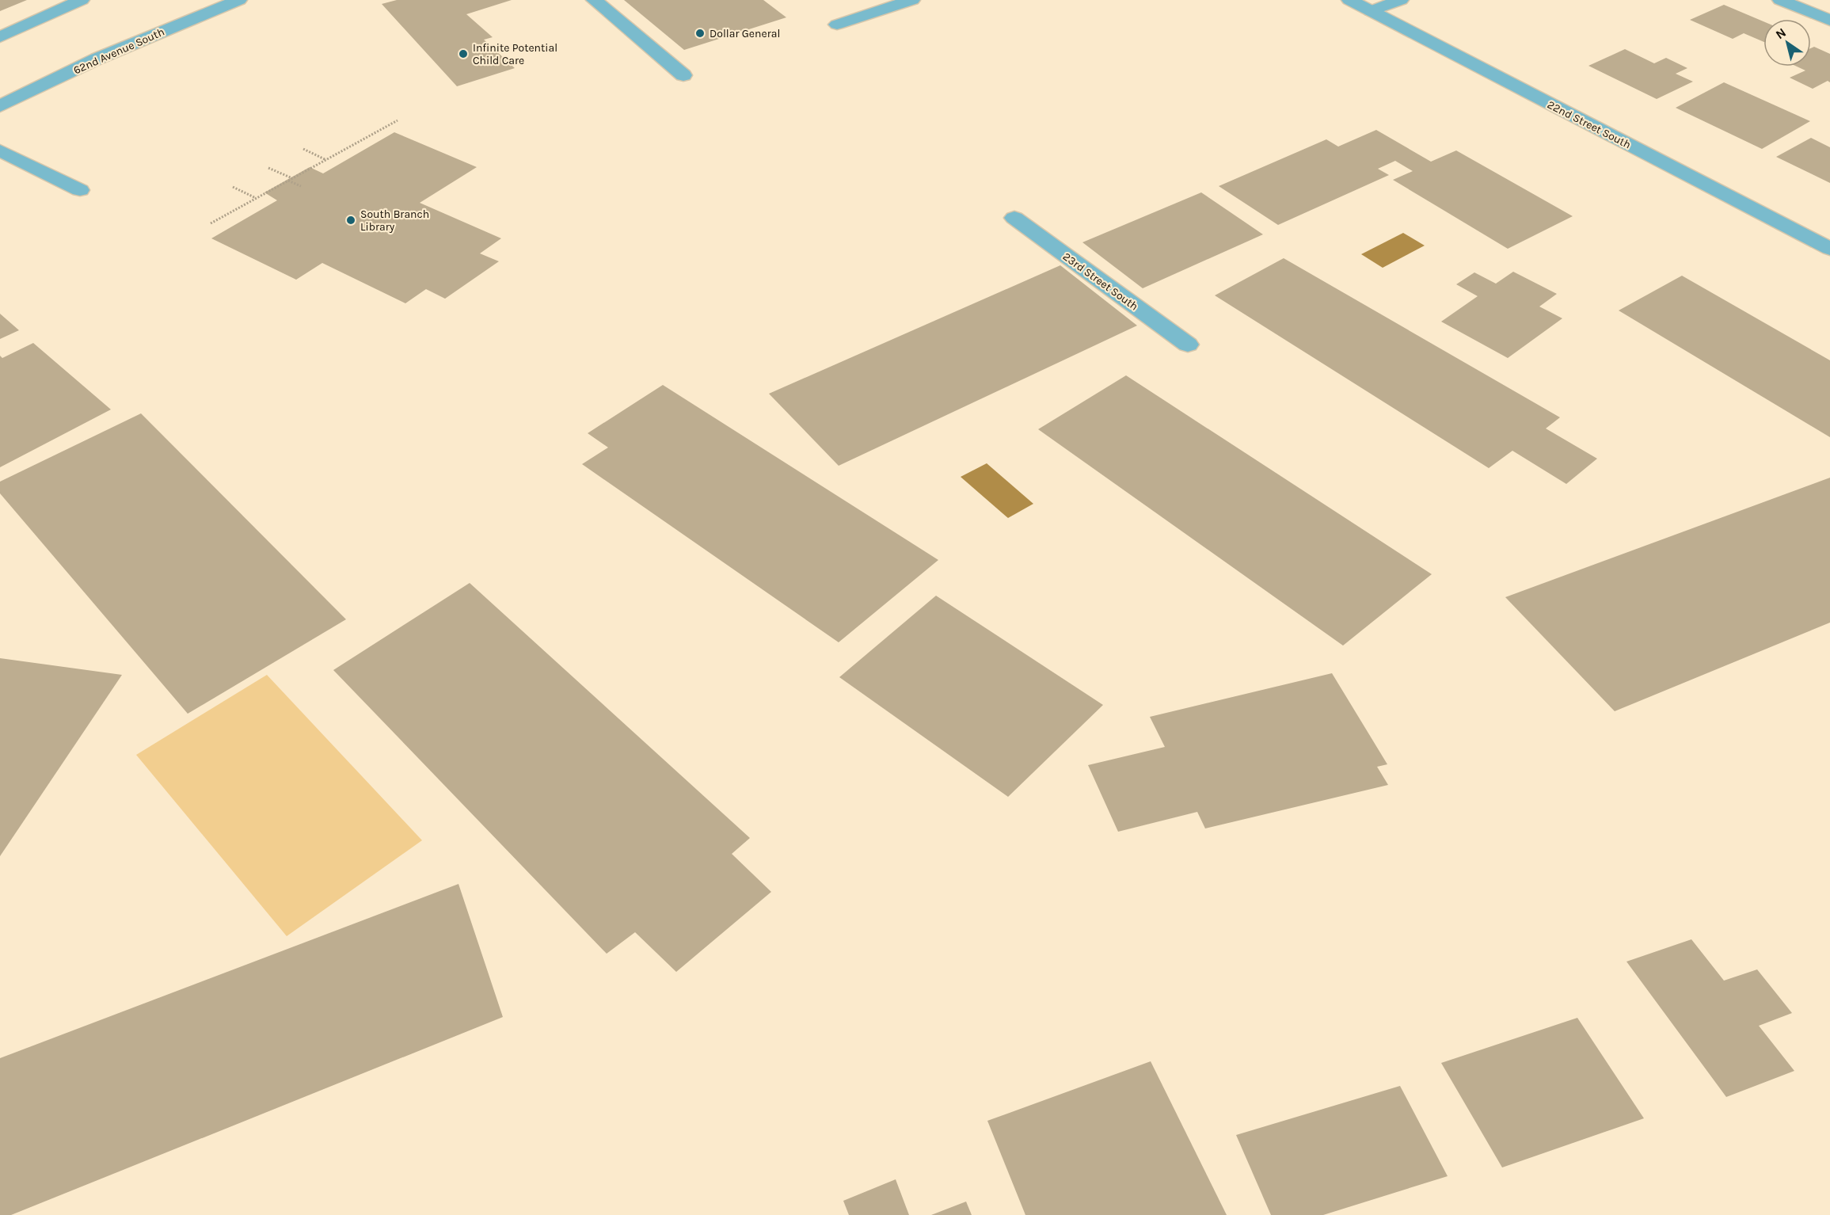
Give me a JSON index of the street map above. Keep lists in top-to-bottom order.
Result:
{
  "streets": {
    "street": ["62nd Avenue South", "22nd Street South", "23rd Street South"]
  },
  "places": ["Dollar General", "Infinite Potential Child Care", "South Branch Library"],
  "north": "top left"
}
